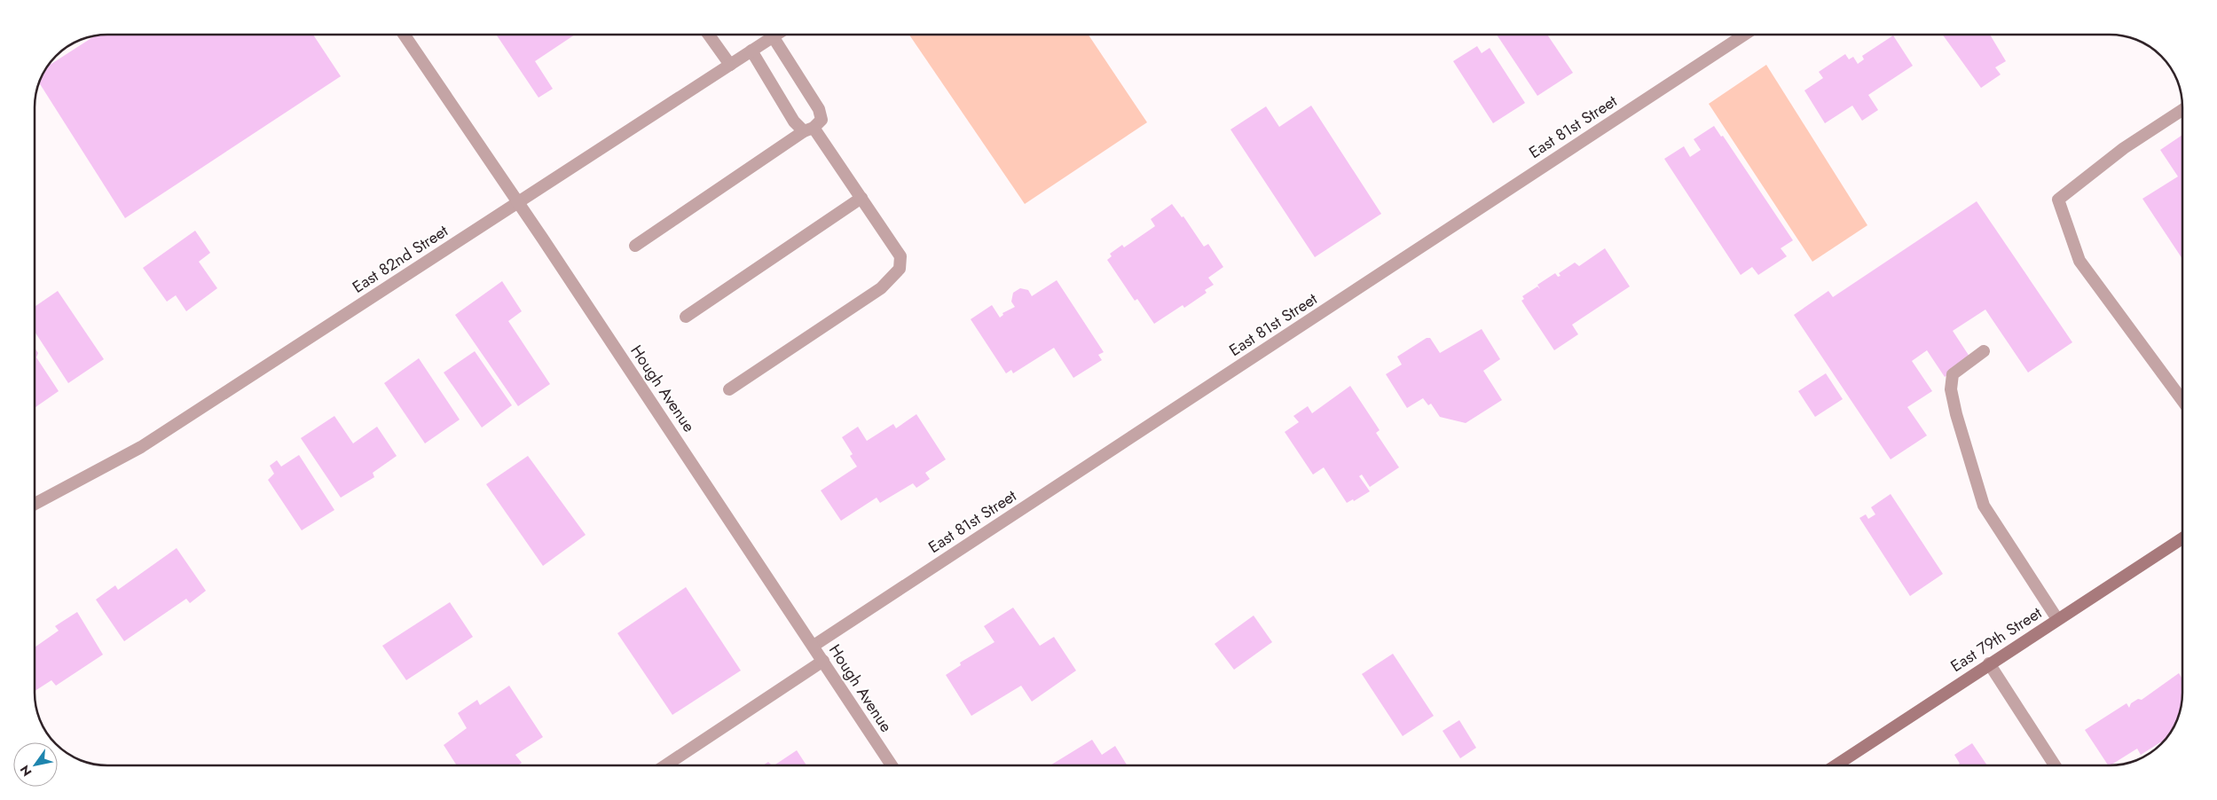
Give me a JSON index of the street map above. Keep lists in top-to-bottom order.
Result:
{
  "streets": {
    "main road": ["East 79th Street"],
    "street": ["East 81st Street", "East 82nd Street", "Hough Avenue"]
  },
  "crossings": [
    ["East 81st Street", "Hough Avenue"],
    ["East 82nd Street", "Hough Avenue"]
  ],
  "north": "bottom left"
}
